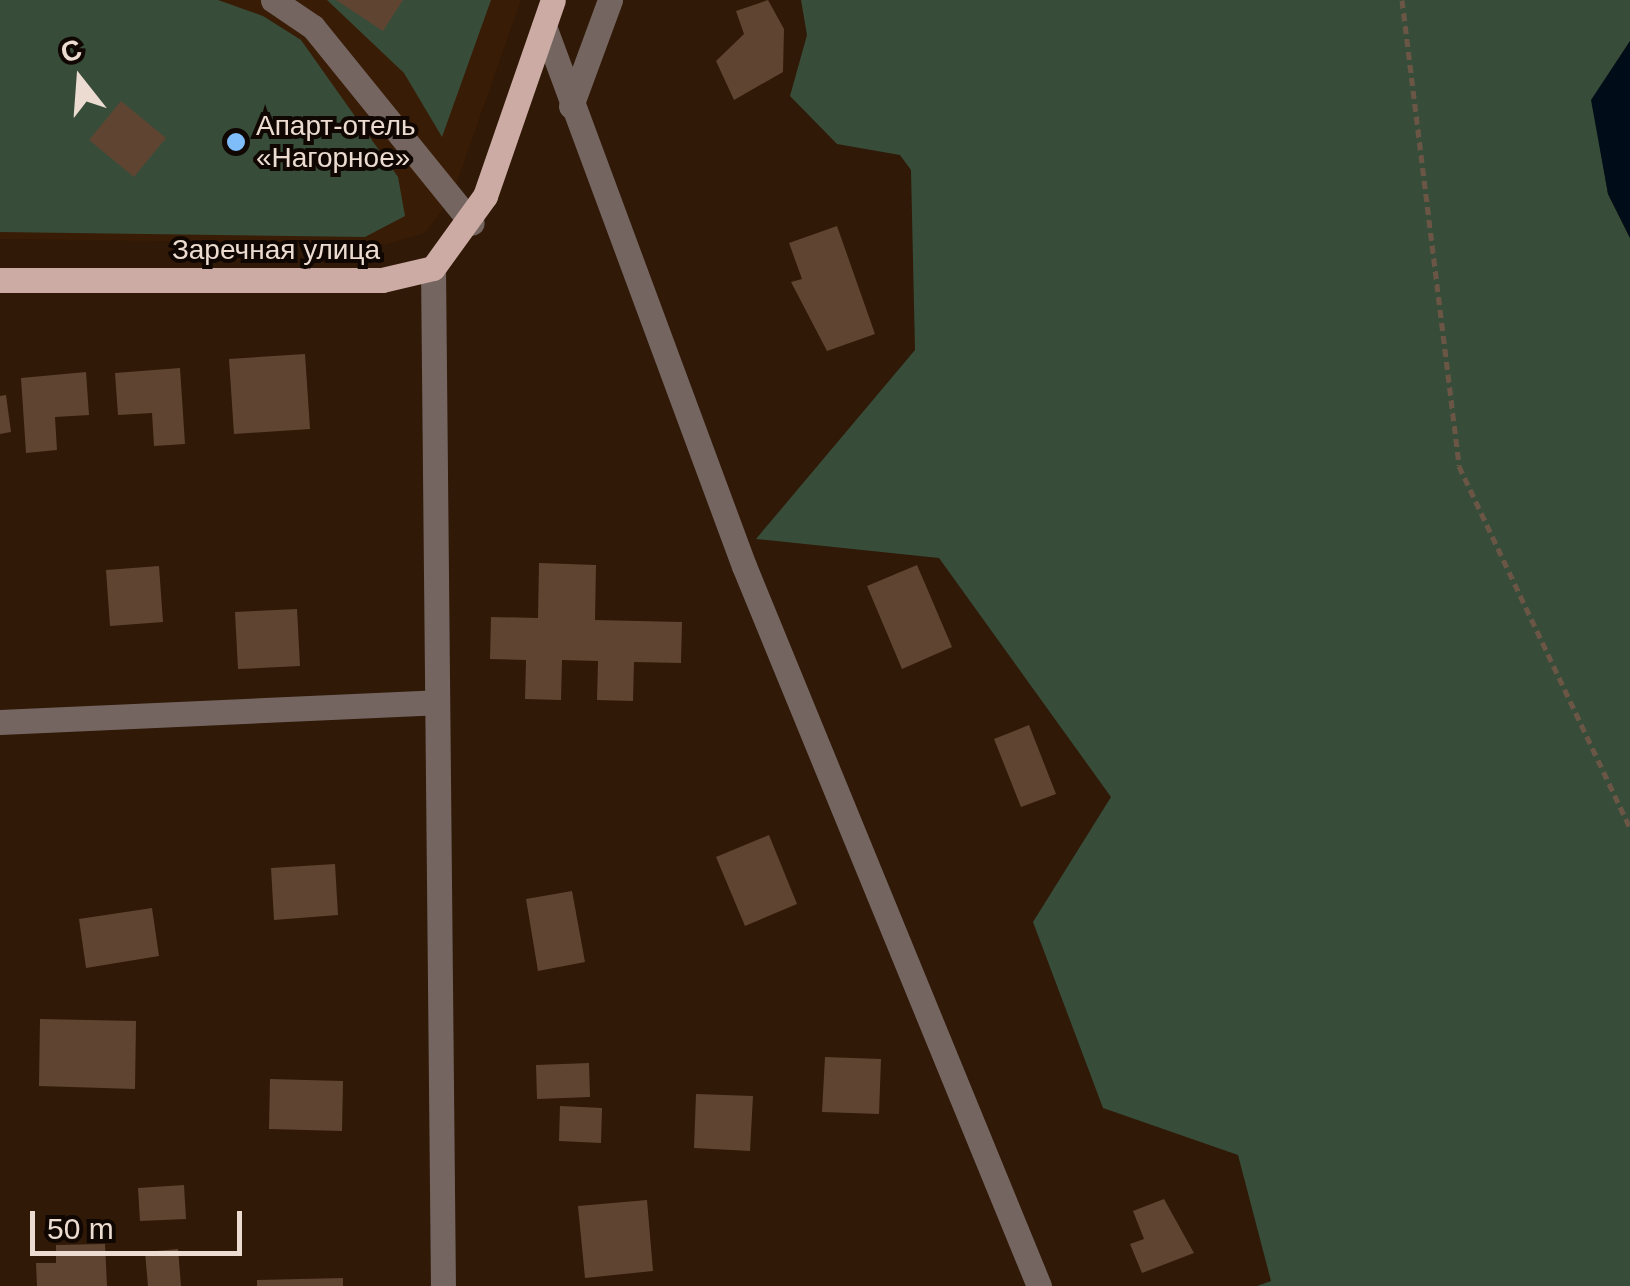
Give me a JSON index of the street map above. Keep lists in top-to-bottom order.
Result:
{
  "streets": {
    "main road": ["Заречная улица"]
  },
  "places": ["Апарт-отель «Нагорное»"],
  "scale_bar": "50 m",
  "north": "top"
}
